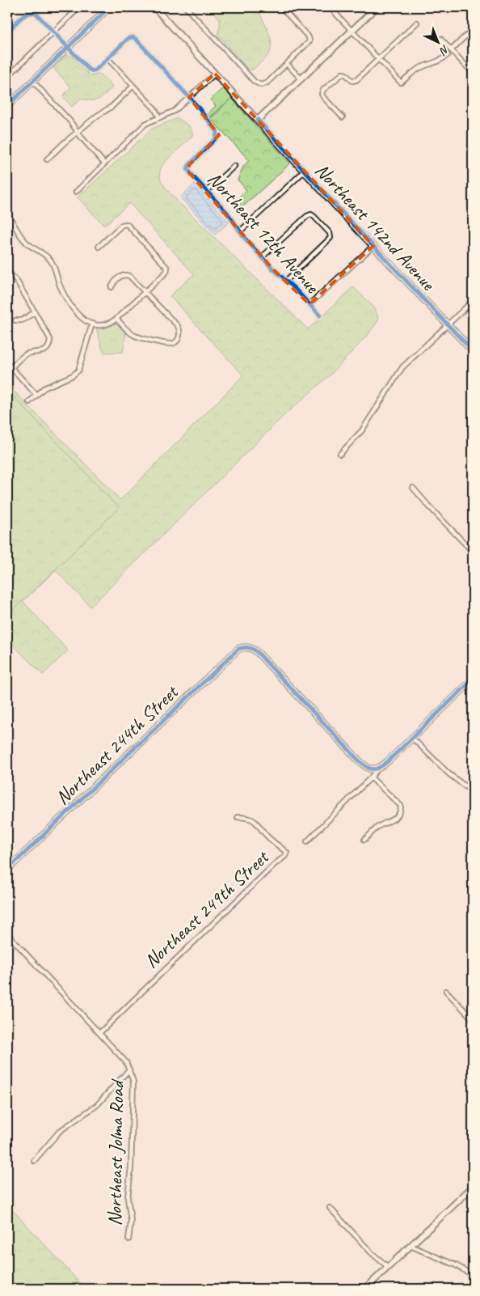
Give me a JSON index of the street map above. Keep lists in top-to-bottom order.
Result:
{
  "streets": {
    "street": [
      "Northeast 142nd Avenue",
      "Northeast 12th Avenue",
      "Northeast 244th Street",
      "Northeast 249th Street",
      "Northeast Jolma Road"
    ]
  },
  "north": "bottom right"
}
